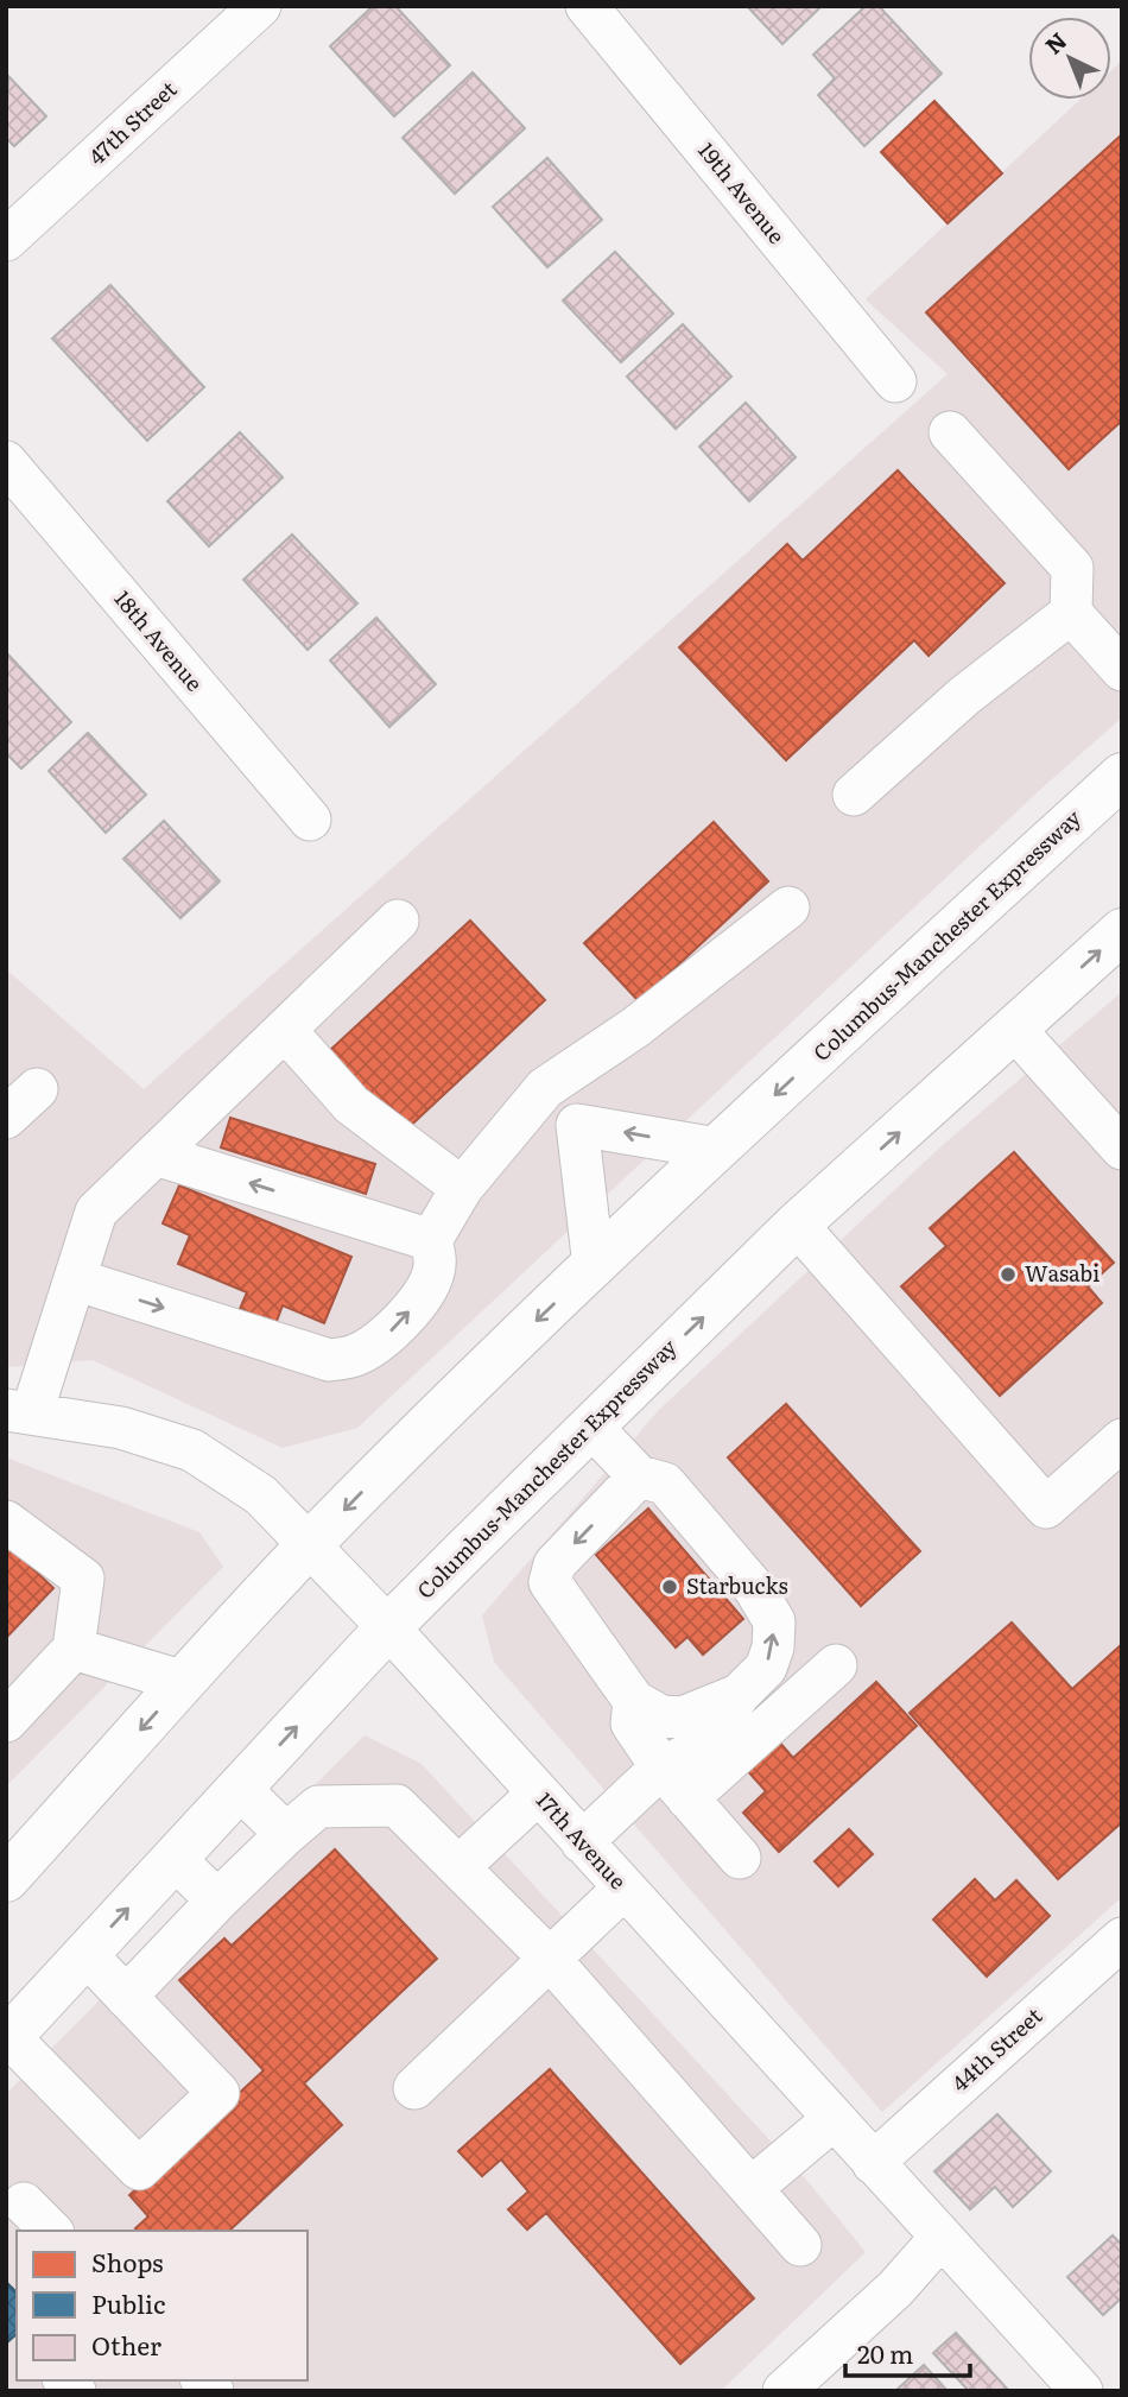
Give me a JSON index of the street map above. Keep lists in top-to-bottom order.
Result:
{
  "streets": {
    "main road": ["Columbus-Manchester Expressway"],
    "street": [
      "47th Street",
      "19th Avenue",
      "18th Avenue",
      "17th Avenue",
      "44th Street"
    ]
  },
  "crossings": [
    ["Columbus-Manchester Expressway", "17th Avenue"],
    ["17th Avenue", "44th Street"]
  ],
  "places": ["Wasabi", "Starbucks"],
  "legend": ["Shops", "Public", "Other"],
  "scale_bar": "20 m",
  "north": "top left"
}
